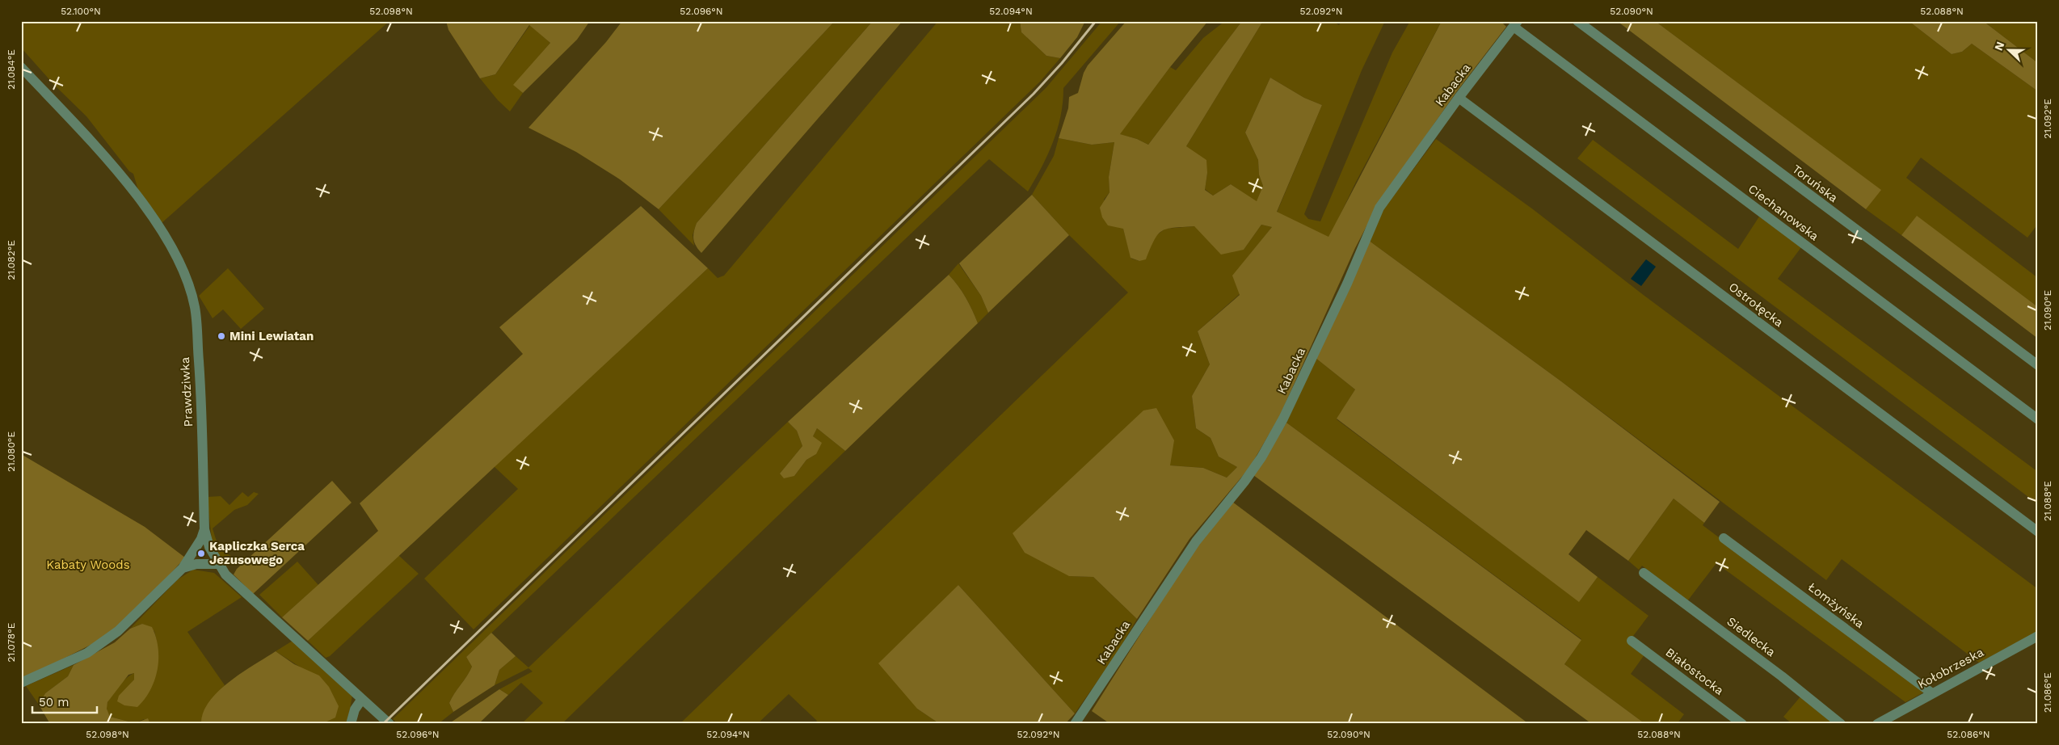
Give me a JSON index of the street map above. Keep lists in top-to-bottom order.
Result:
{
  "streets": {
    "street": [
      "Kabacka",
      "Toruńska",
      "Ciechanowska",
      "Ostrołęcka",
      "Prawdziwka",
      "Łomżyńska",
      "Siedlecka",
      "Kołobrzeska",
      "Białostocka"
    ]
  },
  "crossings": [
    ["Kabacka", "Ciechanowska"],
    ["Kabacka", "Ostrołęcka"],
    ["Łomżyńska", "Kołobrzeska"]
  ],
  "parks": ["Kabaty Woods"],
  "places": ["Mini Lewiatan", "Kapliczka Serca Jezusowego"],
  "scale_bar": "50 m",
  "north": "left",
  "coordinates": [
    "52.100°N",
    "52.098°N",
    "52.096°N",
    "52.094°N",
    "52.092°N",
    "52.090°N",
    "52.088°N",
    "21.084°E",
    "21.092°E",
    "21.082°E",
    "21.090°E",
    "21.080°E",
    "21.088°E",
    "21.078°E",
    "21.086°E",
    "52.086°N"
  ]
}
